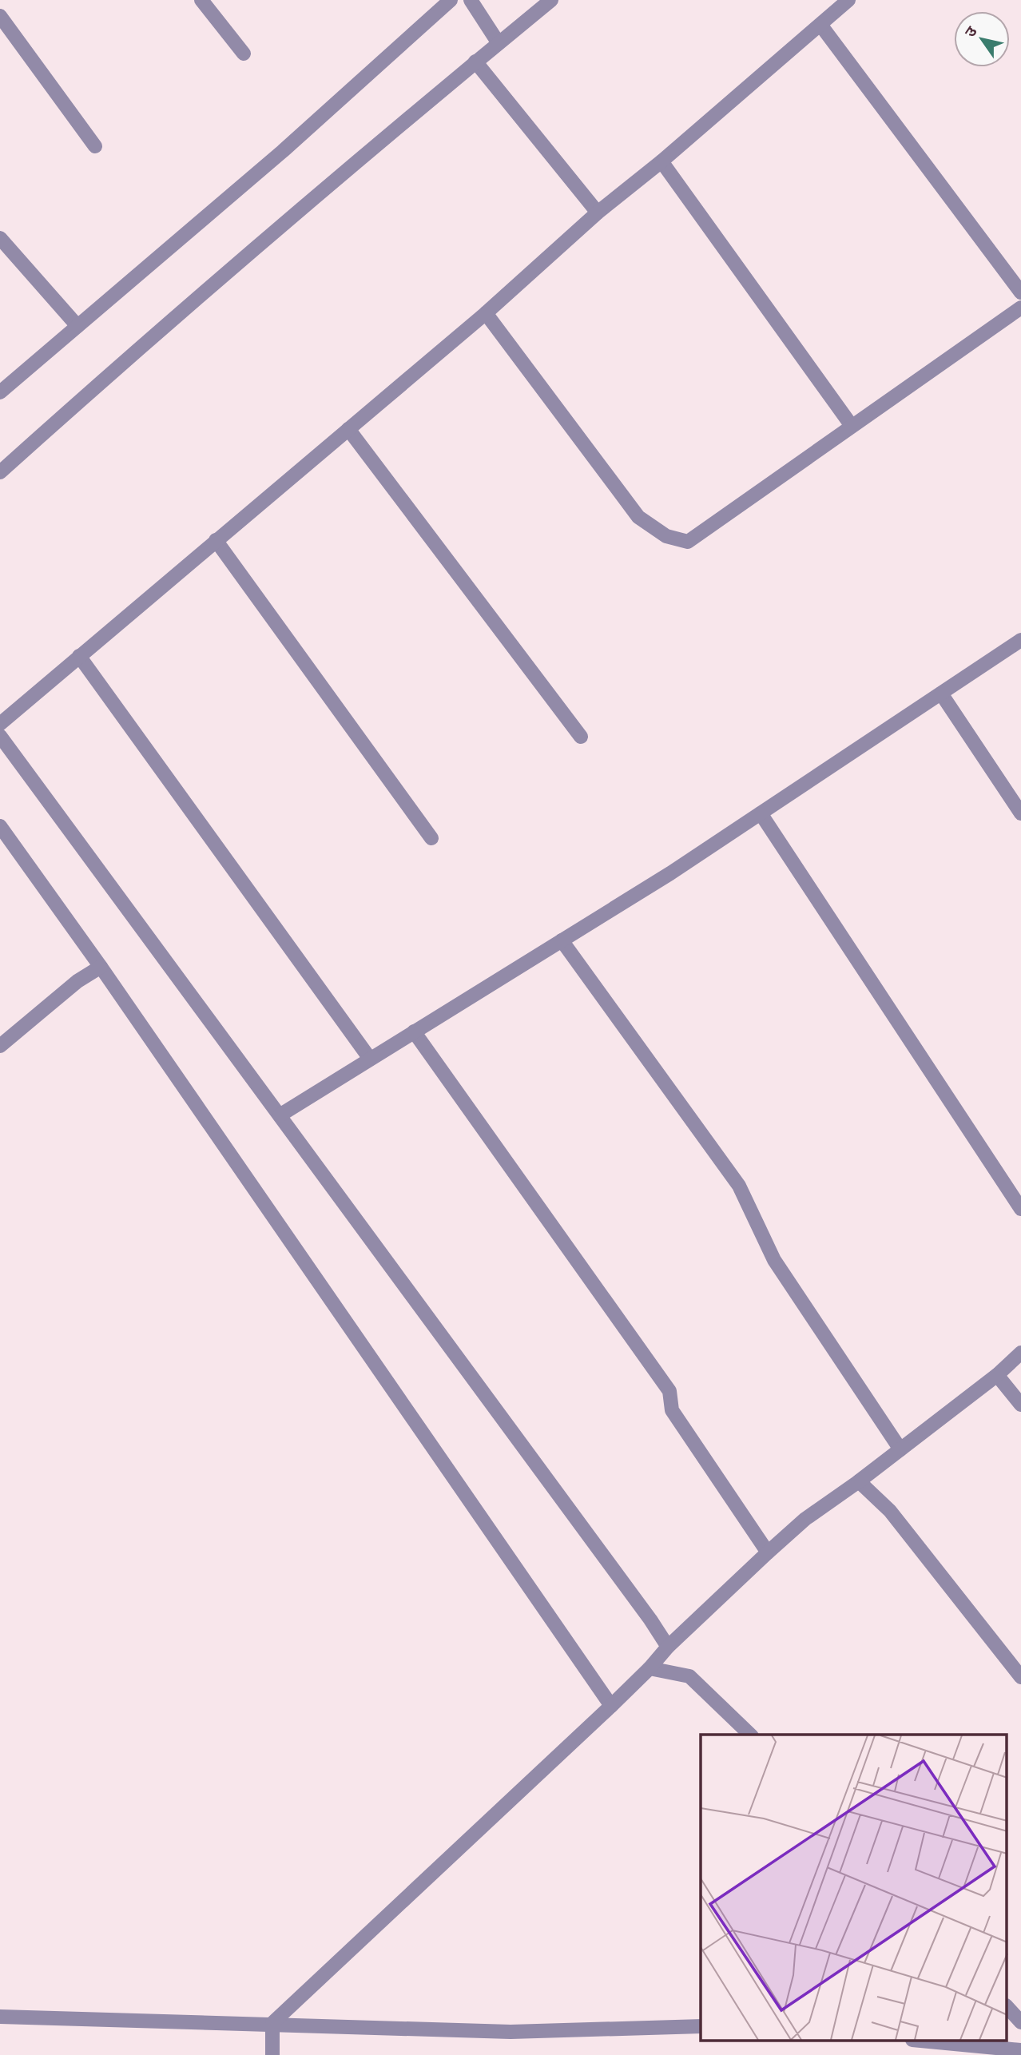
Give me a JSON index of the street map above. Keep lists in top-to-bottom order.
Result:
{
  "north": "top left"
}
